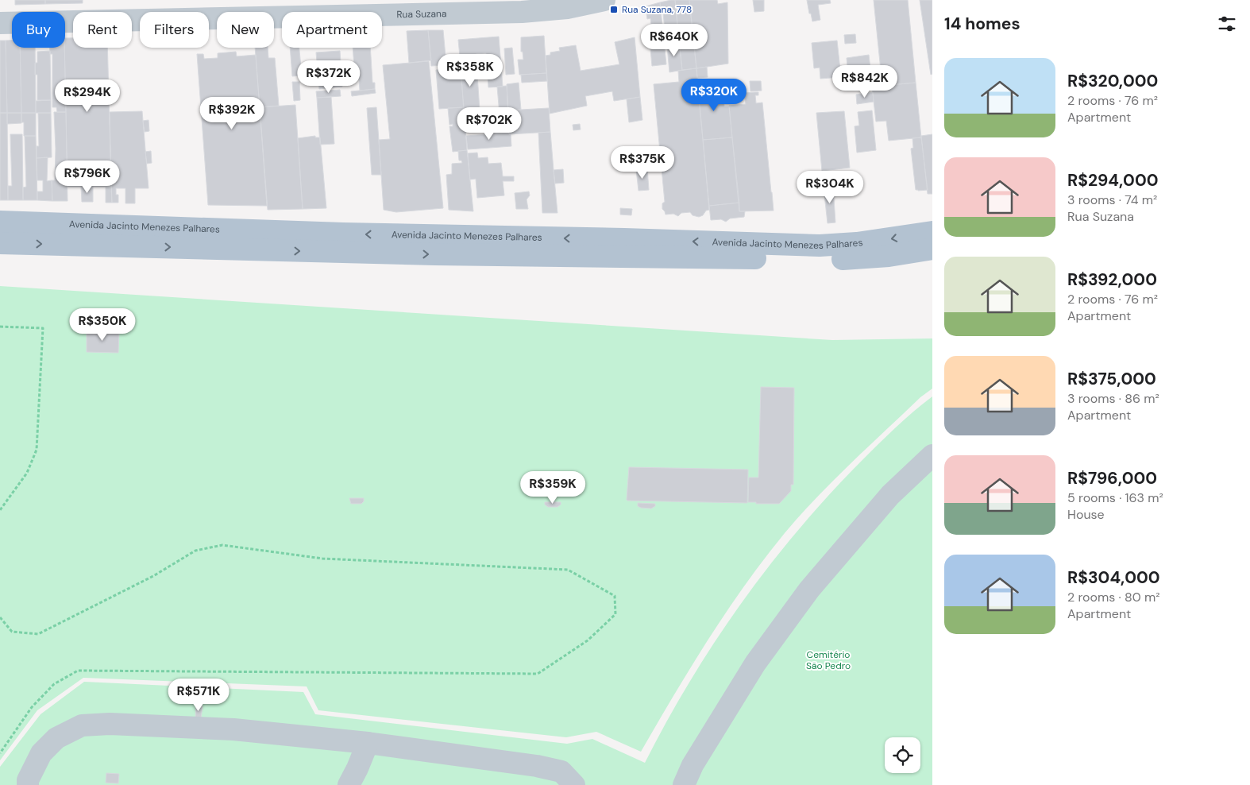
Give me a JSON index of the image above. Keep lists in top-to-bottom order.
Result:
{
  "streets": {
    "main road": ["Avenida Jacinto Menezes Palhares"],
    "street": ["Rua Suzana"]
  },
  "parks": ["Cemitério São Pedro"],
  "places": {
    "transit": ["Rua Suzana, 778"]
  },
  "page": {
    "heading": "14 homes",
    "chip": [
      "Buy",
      "Rent",
      "Filters",
      "New",
      "Apartment"
    ],
    "price": [
      "R$640K",
      "R$358K",
      "R$372K",
      "R$842K",
      "R$320K",
      "R$294K",
      "R$392K",
      "R$702K",
      "R$375K",
      "R$796K",
      "R$304K",
      "R$350K",
      "R$359K",
      "R$571K"
    ],
    "list": [
      {
        "name": "R$320,000",
        "note": "2 rooms · 76 m² · Apartment"
      },
      {
        "name": "R$294,000",
        "note": "3 rooms · 74 m² · Rua Suzana"
      },
      {
        "name": "R$392,000",
        "note": "2 rooms · 76 m² · Apartment"
      },
      {
        "name": "R$375,000",
        "note": "3 rooms · 86 m² · Apartment"
      },
      {
        "name": "R$796,000",
        "note": "5 rooms · 163 m² · House"
      },
      {
        "name": "R$304,000",
        "note": "2 rooms · 80 m² · Apartment"
      }
    ]
  }
}
